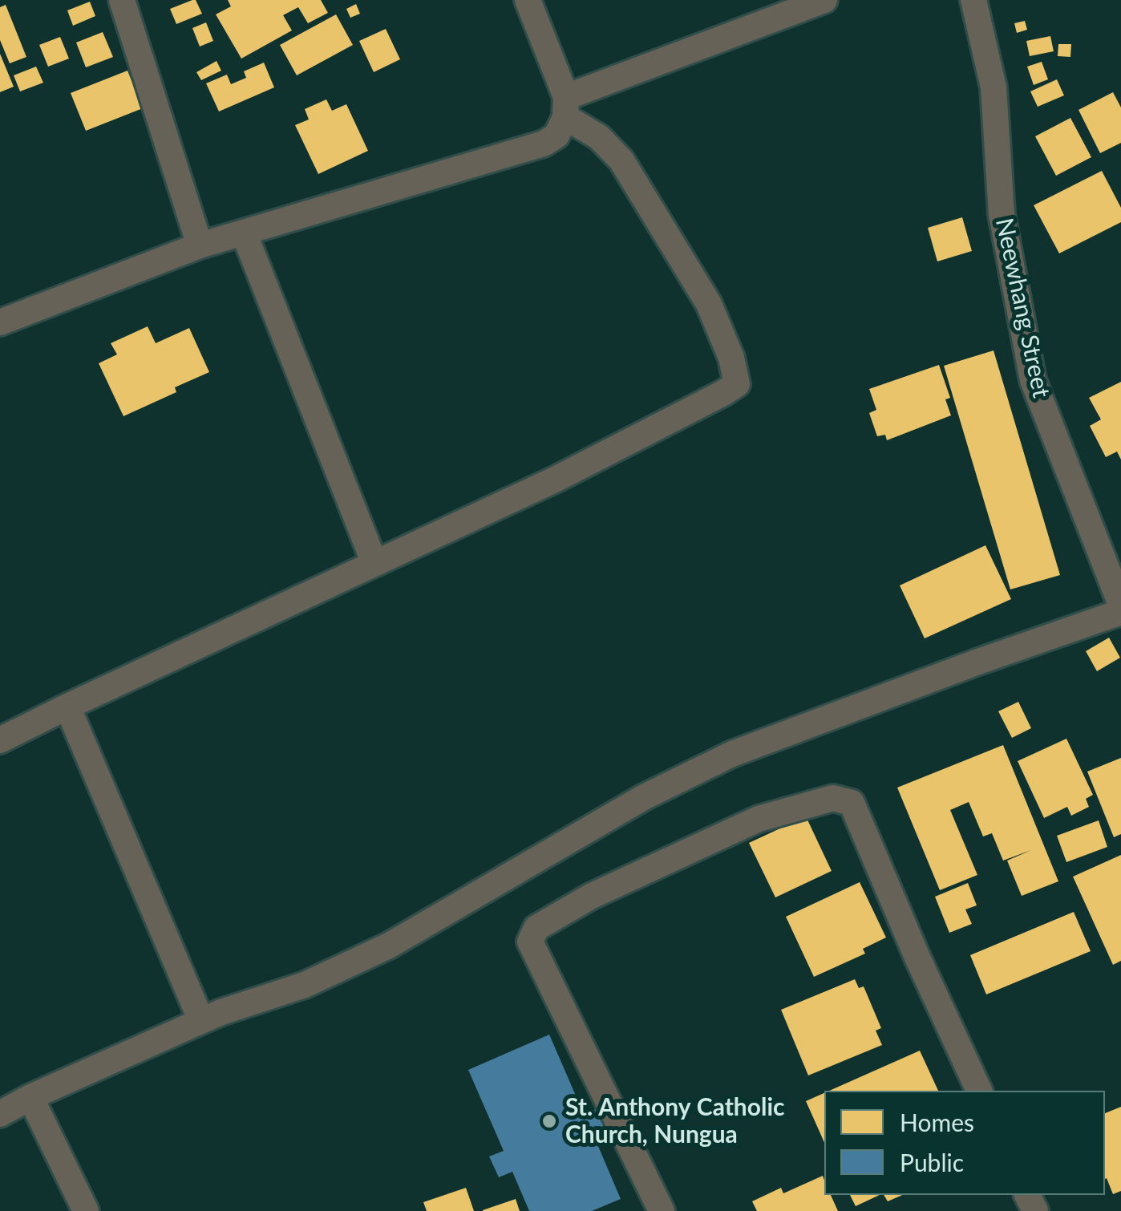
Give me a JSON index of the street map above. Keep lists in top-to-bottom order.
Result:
{
  "streets": {
    "street": ["Neewhang Street"]
  },
  "places": ["St. Anthony Catholic Church, Nungua"],
  "legend": ["Homes", "Public"]
}
